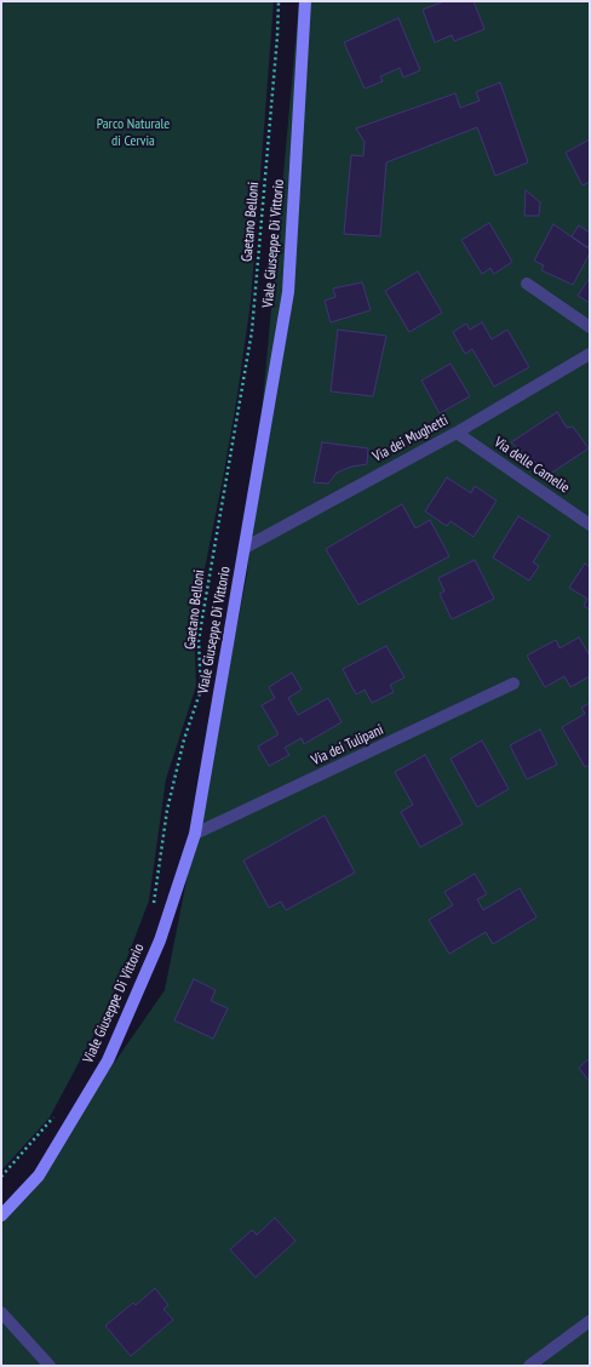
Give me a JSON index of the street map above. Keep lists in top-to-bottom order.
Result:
{
  "streets": {
    "street": [
      "Viale Giuseppe Di Vittorio",
      "Via dei Mughetti",
      "Via delle Camelie",
      "Via dei Tulipani"
    ],
    "path": ["Gaetano Belloni"]
  },
  "crossings": [
    ["Viale Giuseppe Di Vittorio", "Via dei Mughetti"],
    ["Viale Giuseppe Di Vittorio", "Via dei Tulipani"],
    ["Via dei Mughetti", "Via delle Camelie"]
  ],
  "parks": ["Parco Naturale di Cervia"]
}
